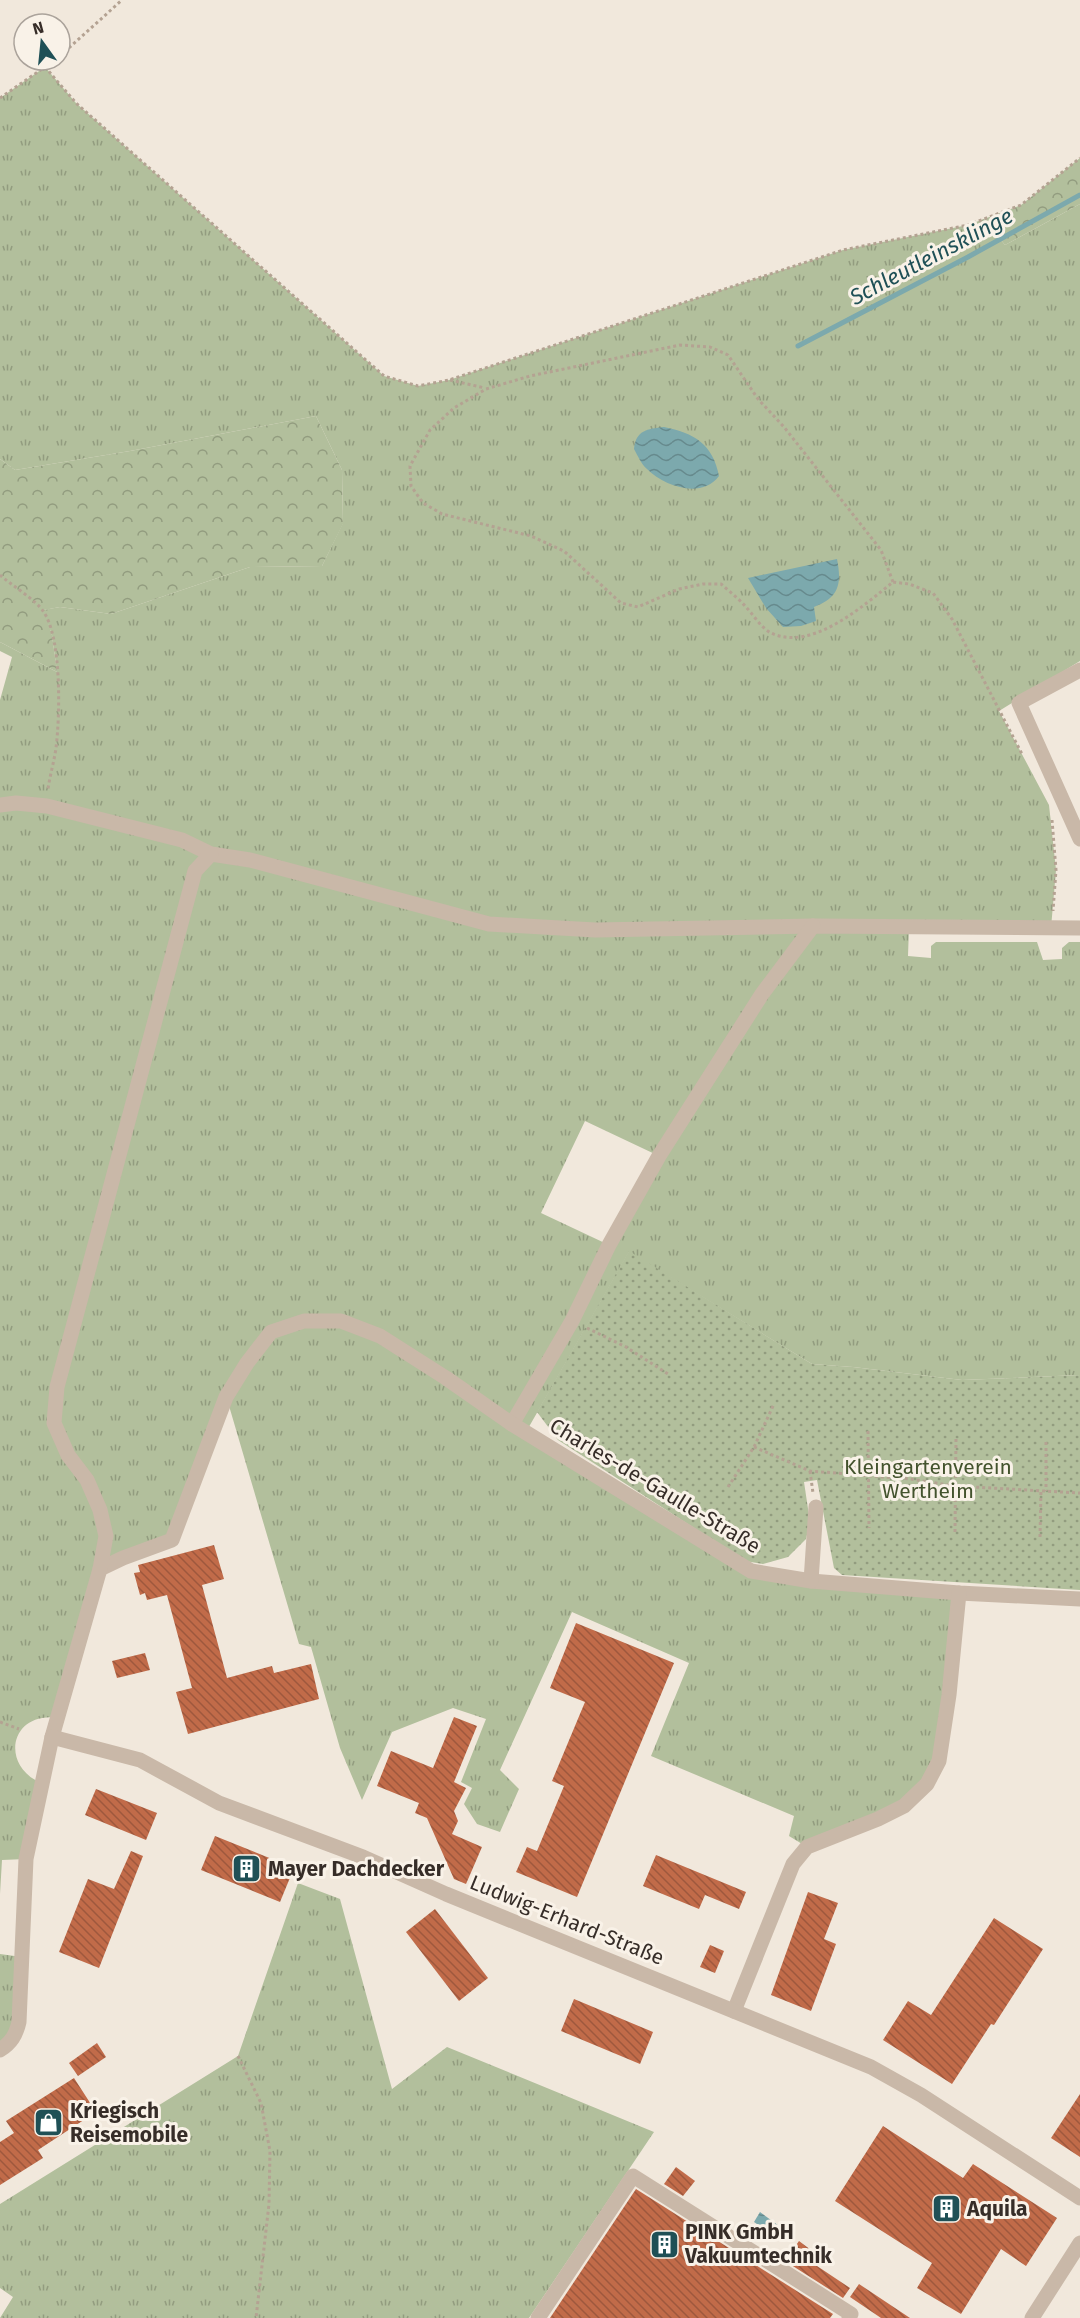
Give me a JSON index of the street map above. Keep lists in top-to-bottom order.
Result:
{
  "streets": {
    "street": ["Charles-de-Gaulle-Straße", "Ludwig-Erhard-Straße"]
  },
  "water": ["Schleutleinsklinge"],
  "parks": ["Kleingartenverein Wertheim"],
  "places": {
    "building": ["Mayer Dachdecker", "Aquila", "PINK GmbH Vakuumtechnik"],
    "shop": ["Kriegisch Reisemobile"]
  },
  "north": "top"
}
